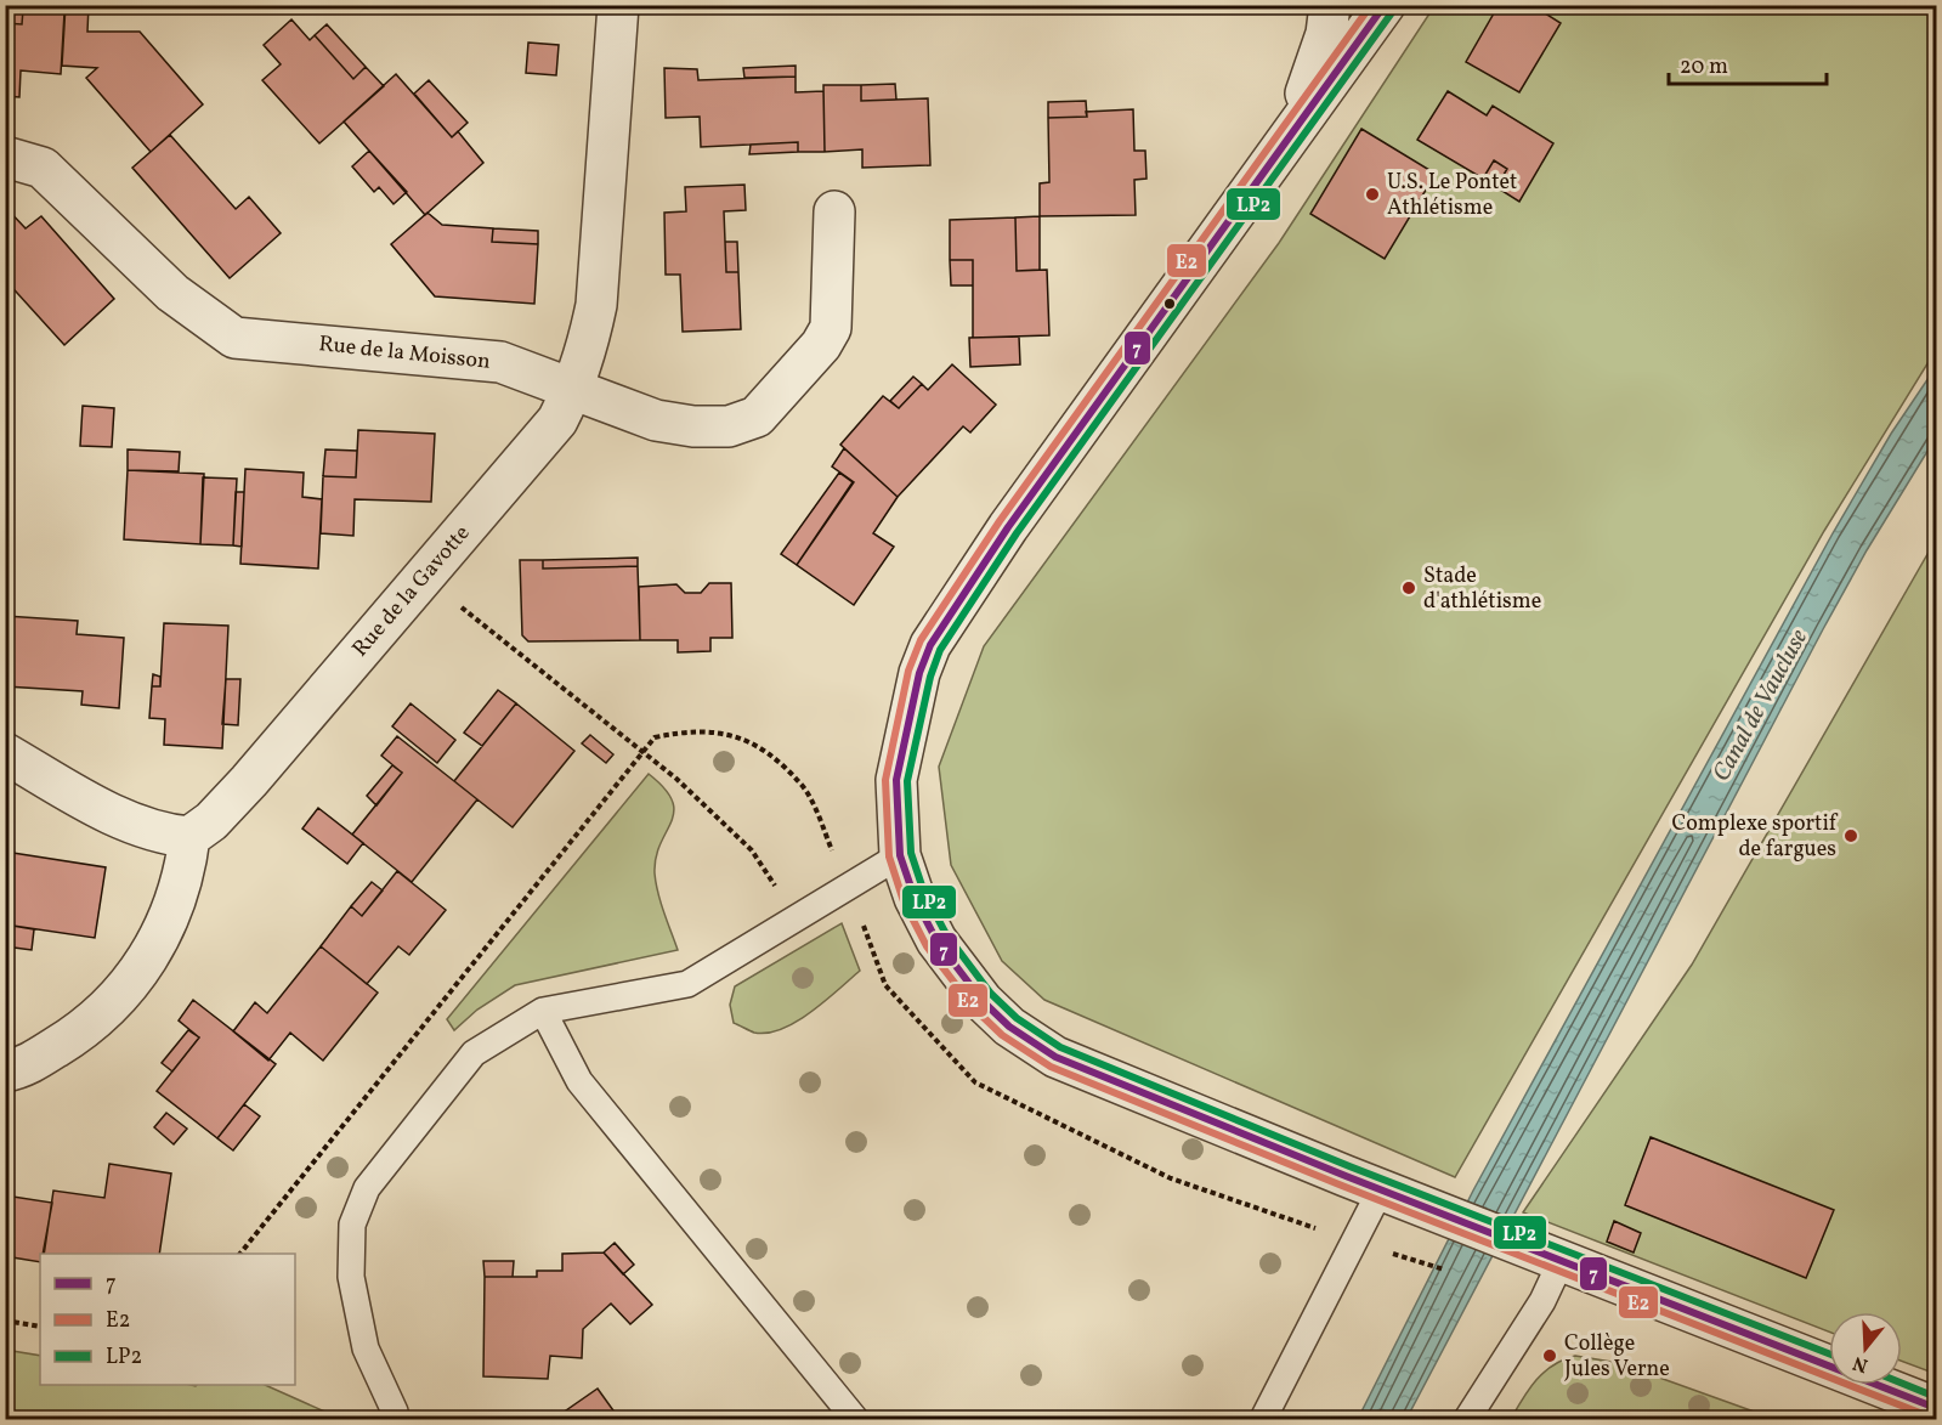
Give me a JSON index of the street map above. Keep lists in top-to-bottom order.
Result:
{
  "streets": {
    "street": ["Rue de la Moisson", "Rue de la Gavotte"]
  },
  "crossings": [
    ["Rue de la Moisson", "Rue de la Gavotte"]
  ],
  "water": ["Canal de Vaucluse"],
  "places": [
    "U.S. Le Pontet Athlétisme",
    "Stade d'athlétisme",
    "Complexe sportif de fargues",
    "Collège Jules Verne"
  ],
  "lines": ["transit line 7", "transit line E2", "transit line LP2"],
  "legend": ["7", "E2", "LP2"],
  "scale_bar": "20 m",
  "north": "bottom"
}
